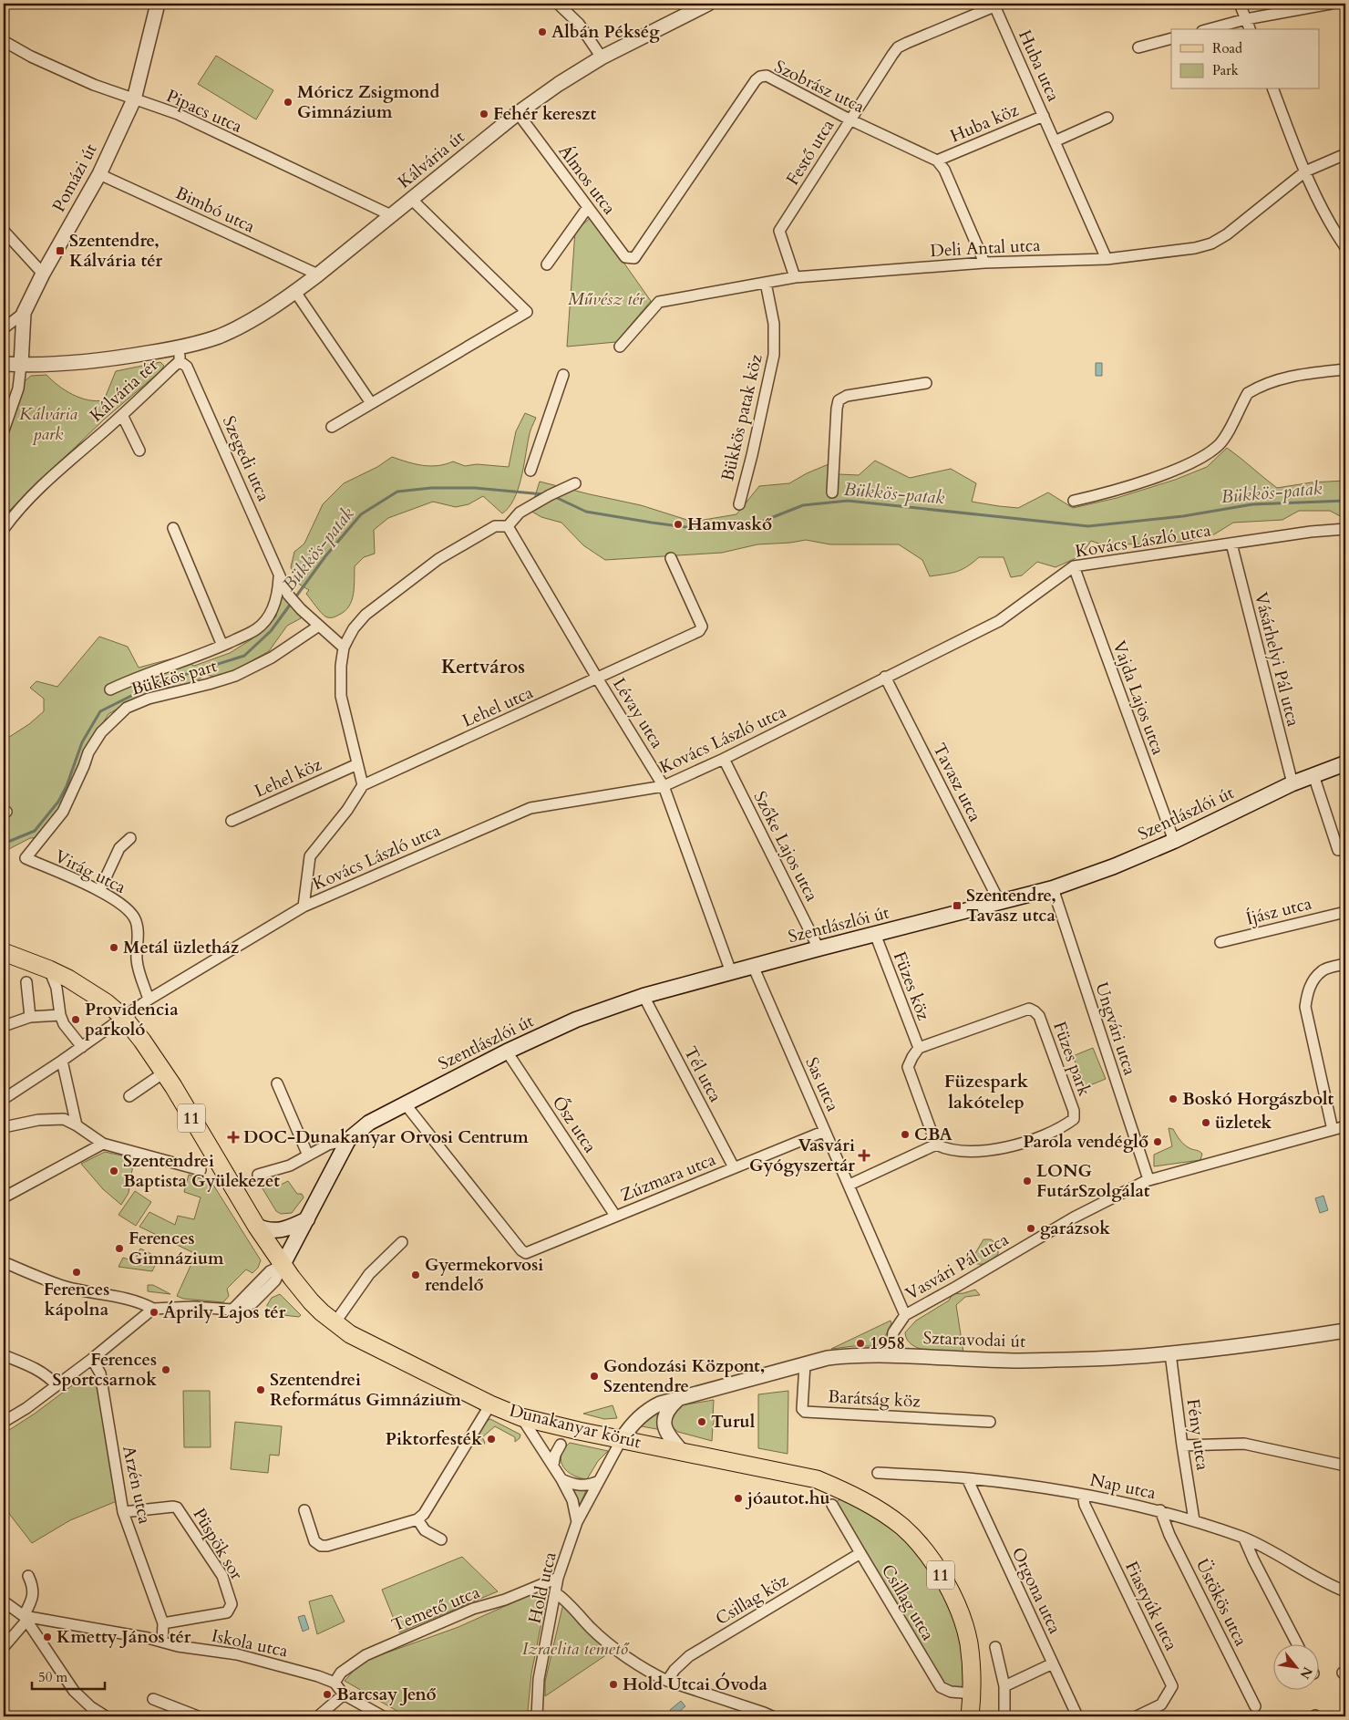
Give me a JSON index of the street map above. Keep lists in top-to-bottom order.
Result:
{
  "streets": {
    "main road": ["Szentlászlói út", "11", "Dunakanyar körút"],
    "street": [
      "Huba utca",
      "Szobrász utca",
      "Pipacs utca",
      "Huba köz",
      "Festő utca",
      "Kálvária út",
      "Pomázi út",
      "Álmos utca",
      "Bimbó utca",
      "Deli Antal utca",
      "Kálvária tér",
      "Bükkös patak köz",
      "Szegedi utca",
      "Kovács László utca",
      "Vásárhelyi Pál utca",
      "Bükkös part",
      "Vajda Lajos utca",
      "Lehel utca",
      "Lévay utca",
      "Lehel köz",
      "Tavasz utca",
      "Szőke Lajos utca",
      "Virág utca",
      "Íjász utca",
      "Füzes köz",
      "Ungvári utca",
      "Füzes park",
      "Tél utca",
      "Sas utca",
      "Ősz utca",
      "Zúzmara utca",
      "Vasvári Pál utca",
      "Sztaravodai út",
      "Barátság köz",
      "Fény utca",
      "Arzén utca",
      "Nap utca",
      "Püspök sor",
      "Hold utca",
      "Orgona utca",
      "Csillag köz",
      "Csillag utca",
      "Üstökös utca",
      "Fiastyúk utca",
      "Temető utca",
      "Iskola utca"
    ]
  },
  "crossings": [
    ["Huba utca", "Huba köz"],
    ["Huba utca", "Festő utca"],
    ["Huba utca", "Deli Antal utca"],
    ["Szobrász utca", "Huba köz"],
    ["Szobrász utca", "Festő utca"],
    ["Szobrász utca", "Álmos utca"],
    ["Pipacs utca", "Kálvária út"],
    ["Pipacs utca", "Pomázi út"],
    ["Festő utca", "Deli Antal utca"],
    ["Kálvária út", "Pomázi út"],
    ["Kálvária út", "Álmos utca"],
    ["Kálvária út", "Bimbó utca"],
    ["Kálvária út", "Kálvária tér"],
    ["Kálvária út", "Szegedi utca"],
    ["Pomázi út", "Bimbó utca"],
    ["Deli Antal utca", "Bükkös patak köz"],
    ["Kálvária tér", "Szegedi utca"],
    ["Szegedi utca", "Bükkös part"],
    ["Kovács László utca", "Vásárhelyi Pál utca"],
    ["Kovács László utca", "Vajda Lajos utca"],
    ["Kovács László utca", "Lévay utca"],
    ["Kovács László utca", "Tavasz utca"],
    ["Kovács László utca", "Szőke Lajos utca"],
    ["Kovács László utca", "Virág utca"],
    ["Kovács László utca", "Dunakanyar körút"],
    ["Vásárhelyi Pál utca", "Szentlászlói út"],
    ["Bükkös part", "Virág utca"],
    ["Vajda Lajos utca", "Szentlászlói út"],
    ["Lehel utca", "Lévay utca"],
    ["Lévay utca", "Szentlászlói út"],
    ["Tavasz utca", "Szentlászlói út"],
    ["Szentlászlói út", "Szőke Lajos utca"],
    ["Szentlászlói út", "Füzes köz"],
    ["Szentlászlói út", "Ungvári utca"],
    ["Szentlászlói út", "Tél utca"],
    ["Szentlászlói út", "Sas utca"],
    ["Szentlászlói út", "Ősz utca"],
    ["Szentlászlói út", "Zúzmara utca"],
    ["Szentlászlói út", "Dunakanyar körút"],
    ["Füzes köz", "Füzes park"],
    ["Ungvári utca", "Vasvári Pál utca"],
    ["Tél utca", "Zúzmara utca"],
    ["Sas utca", "Zúzmara utca"],
    ["Sas utca", "Vasvári Pál utca"],
    ["Ősz utca", "Zúzmara utca"],
    ["Vasvári Pál utca", "Sztaravodai út"],
    ["Sztaravodai út", "Barátság köz"],
    ["Sztaravodai út", "Dunakanyar körút"],
    ["Sztaravodai út", "Fény utca"],
    ["Sztaravodai út", "Hold utca"],
    ["Dunakanyar körút", "Hold utca"],
    ["Dunakanyar körút", "Csillag utca"],
    ["Fény utca", "Nap utca"],
    ["Arzén utca", "Püspök sor"],
    ["Arzén utca", "Iskola utca"],
    ["Nap utca", "Orgona utca"],
    ["Nap utca", "Üstökös utca"],
    ["Nap utca", "Fiastyúk utca"],
    ["Hold utca", "Temető utca"],
    ["Csillag köz", "Csillag utca"],
    ["Temető utca", "Iskola utca"]
  ],
  "districts": ["Kertváros", "Füzespark lakótelep"],
  "water": ["Bükkös-patak"],
  "parks": ["Művész tér", "Kálvária park", "Izraelita temető"],
  "places": {
    "other": [
      "Albán Pékség",
      "Móricz Zsigmond Gimnázium",
      "Fehér kereszt",
      "Hamvaskő",
      "Metál üzletház",
      "Providencia parkoló",
      "Boskó Horgászbolt",
      "üzletek",
      "CBA",
      "Parola vendéglő",
      "Szentendrei Baptista Gyülekezet",
      "LONG FutárSzolgálat",
      "garázsok",
      "Ferences Gimnázium",
      "Ferences kápolna",
      "Gyermekorvosi rendelő",
      "Áprily Lajos tér",
      "1958",
      "Ferences Sportcsarnok",
      "Gondozási Központ, Szentendre",
      "Szentendrei Református Gimnázium",
      "Turul",
      "Piktorfesték",
      "jóautot.hu",
      "Kmetty János tér",
      "Hold Utcai Óvoda",
      "Barcsay Jenő"
    ],
    "transit": ["Szentendre, Kálvária tér", "Szentendre, Tavasz utca"],
    "health": ["DOC-Dunakanyar Orvosi Centrum", "Vasvári Gyógyszertár"]
  },
  "legend": ["Road", "Park"],
  "scale_bar": "50 m",
  "north": "bottom right"
}
